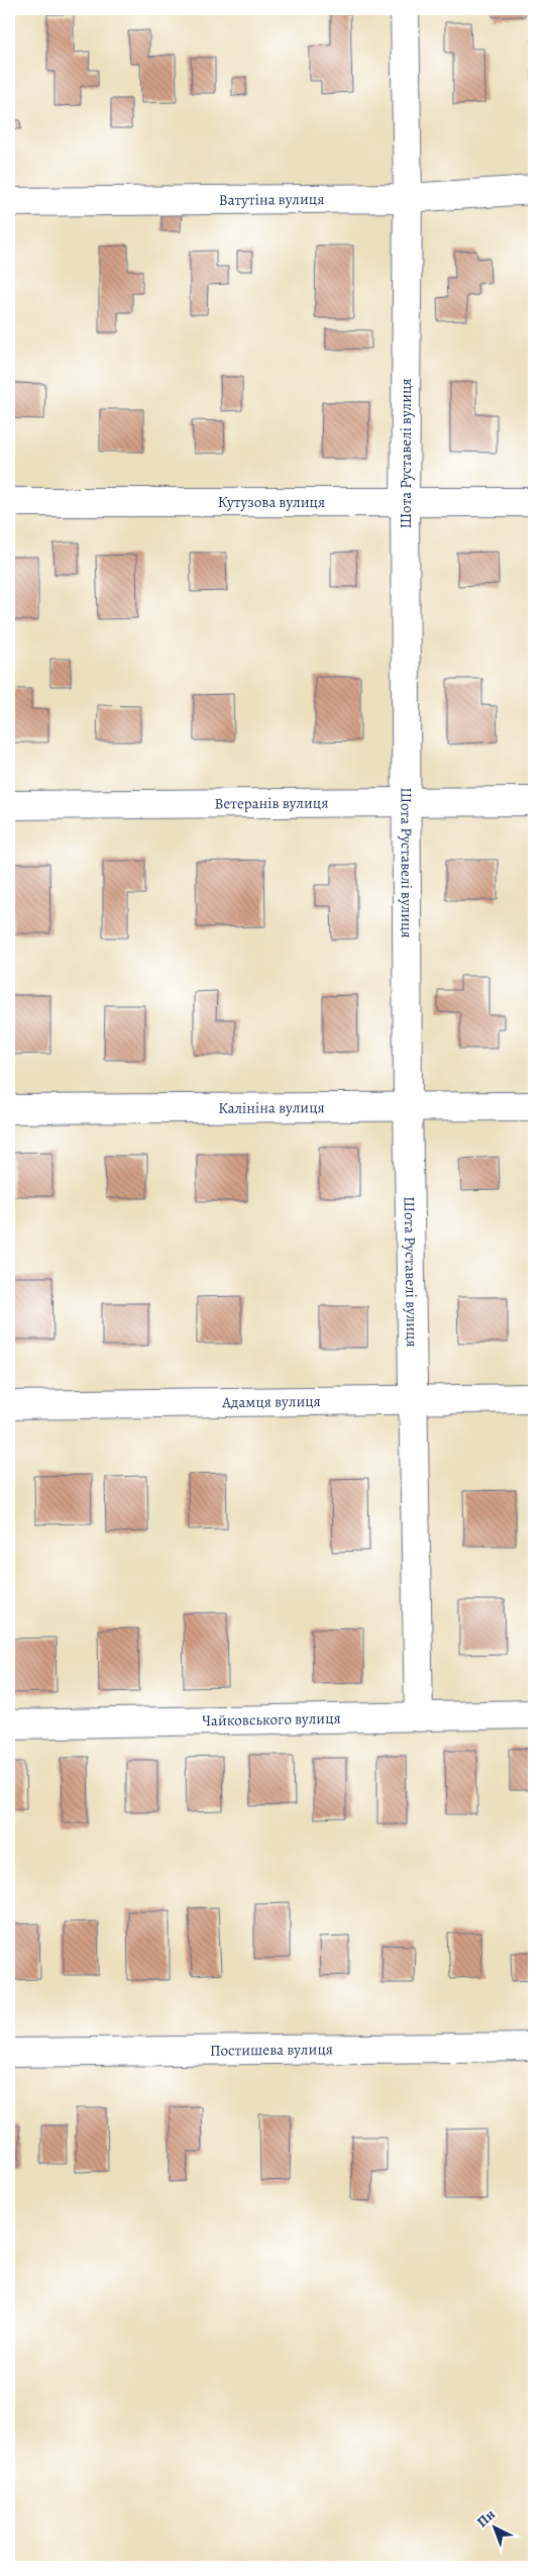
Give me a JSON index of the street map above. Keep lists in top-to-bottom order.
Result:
{
  "streets": {
    "street": [
      "Ватутіна вулиця",
      "Шота Руставелі вулиця",
      "Кутузова вулиця",
      "Ветеранів вулиця",
      "Калініна вулиця",
      "Адамця вулиця",
      "Чайковського вулиця",
      "Постишева вулиця"
    ]
  },
  "crossings": [
    ["Ватутіна вулиця", "Шота Руставелі вулиця"],
    ["Шота Руставелі вулиця", "Кутузова вулиця"],
    ["Шота Руставелі вулиця", "Ветеранів вулиця"],
    ["Шота Руставелі вулиця", "Калініна вулиця"],
    ["Шота Руставелі вулиця", "Адамця вулиця"],
    ["Шота Руставелі вулиця", "Чайковського вулиця"]
  ],
  "north": "top left"
}
